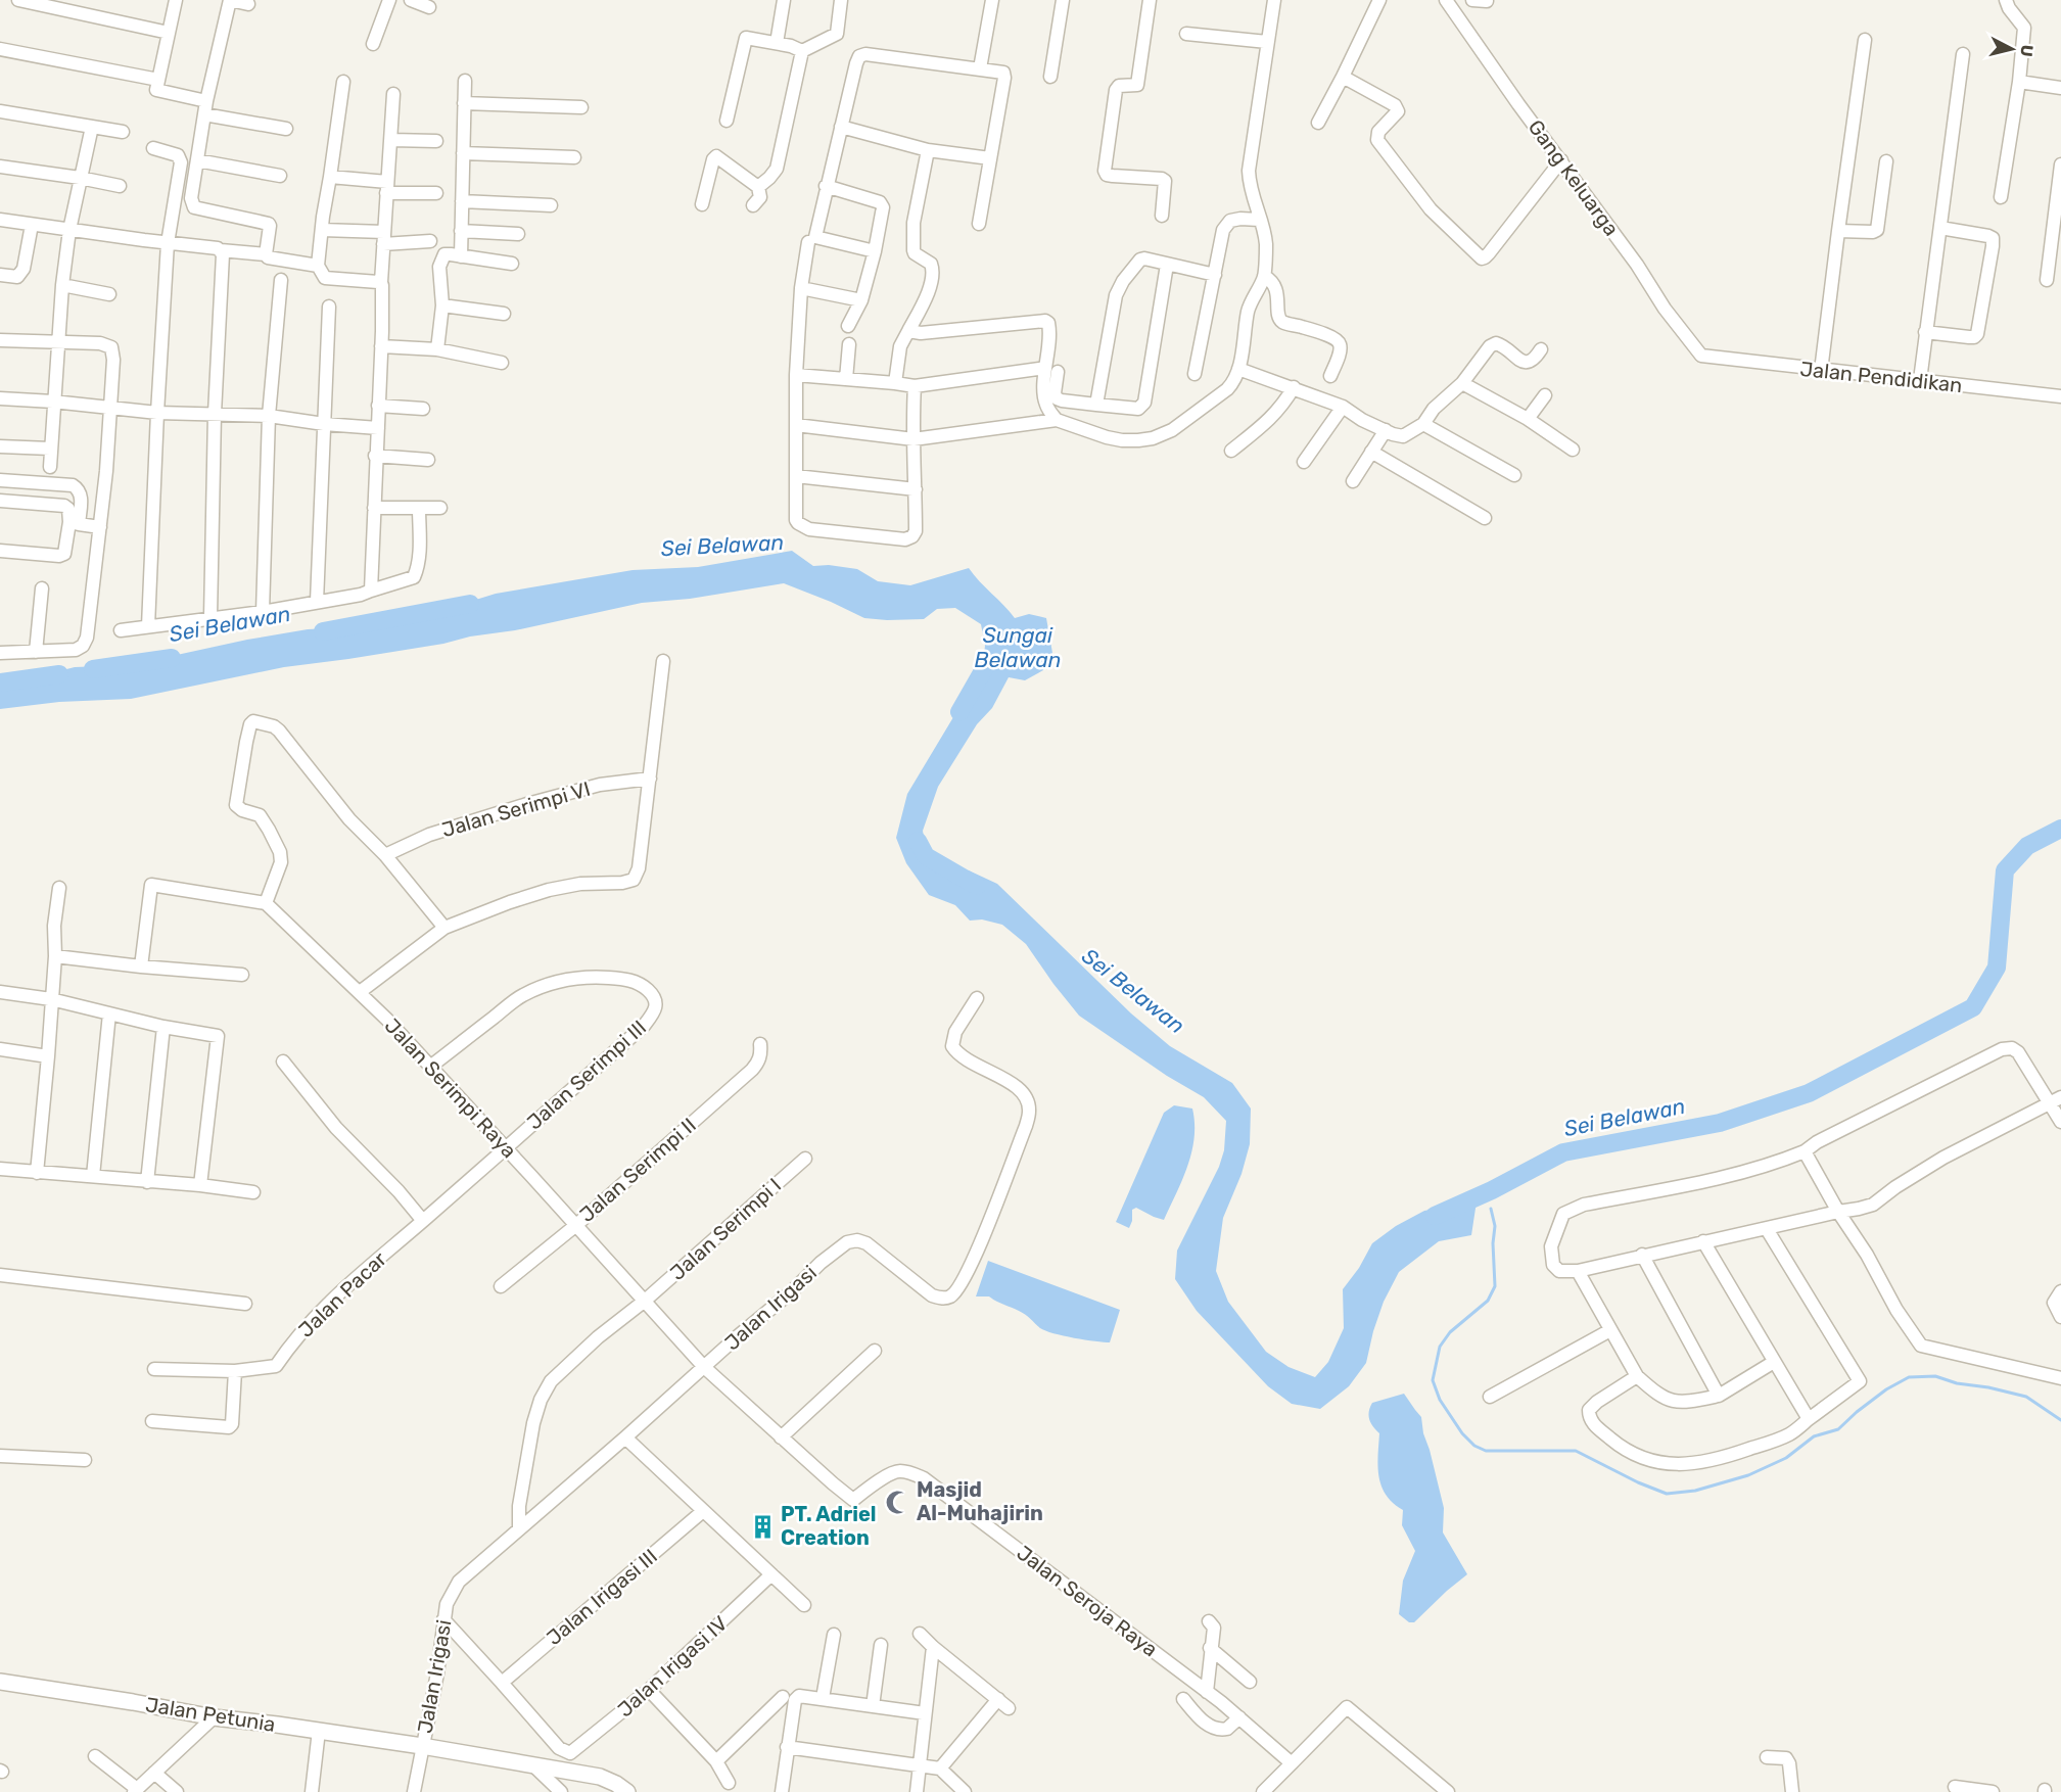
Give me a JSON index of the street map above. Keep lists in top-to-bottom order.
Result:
{
  "streets": {
    "street": [
      "Gang Keluarga",
      "Jalan Pendidikan",
      "Jalan Serimpi VI",
      "Jalan Serimpi III",
      "Jalan Serimpi Raya",
      "Jalan Serimpi II",
      "Jalan Serimpi I",
      "Jalan Pacar",
      "Jalan Irigasi",
      "Jalan Irigasi III",
      "Jalan Seroja Raya",
      "Jalan Irigasi IV",
      "Jalan Petunia"
    ]
  },
  "crossings": [
    ["Gang Keluarga", "Jalan Pendidikan"],
    ["Jalan Serimpi III", "Jalan Serimpi Raya"],
    ["Jalan Serimpi III", "Jalan Pacar"],
    ["Jalan Serimpi Raya", "Jalan Serimpi II"],
    ["Jalan Serimpi Raya", "Jalan Serimpi I"],
    ["Jalan Serimpi Raya", "Jalan Pacar"],
    ["Jalan Serimpi Raya", "Jalan Irigasi"],
    ["Jalan Serimpi Raya", "Jalan Seroja Raya"],
    ["Jalan Serimpi I", "Jalan Irigasi"],
    ["Jalan Irigasi", "Jalan Seroja Raya"],
    ["Jalan Irigasi", "Jalan Petunia"]
  ],
  "water": ["Sei Belawan", "Sungai Belawan"],
  "places": {
    "mosque": ["Masjid Al-Muhajirin"],
    "building": ["PT. Adriel Creation"]
  },
  "north": "right"
}
